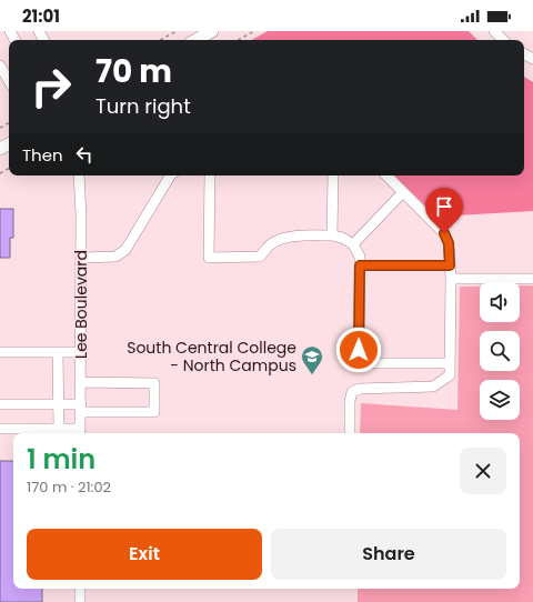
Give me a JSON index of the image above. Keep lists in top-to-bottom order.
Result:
{
  "streets": {
    "street": ["Lee Boulevard"]
  },
  "places": {
    "school or university": ["South Central College - North Campus"]
  },
  "page": {
    "status": "21:01",
    "turn": ["70 m", "Turn right"],
    "then": "Then",
    "heading": ["1 min", "170 m · 21:02"],
    "buttons": ["Exit", "Share"]
  }
}
